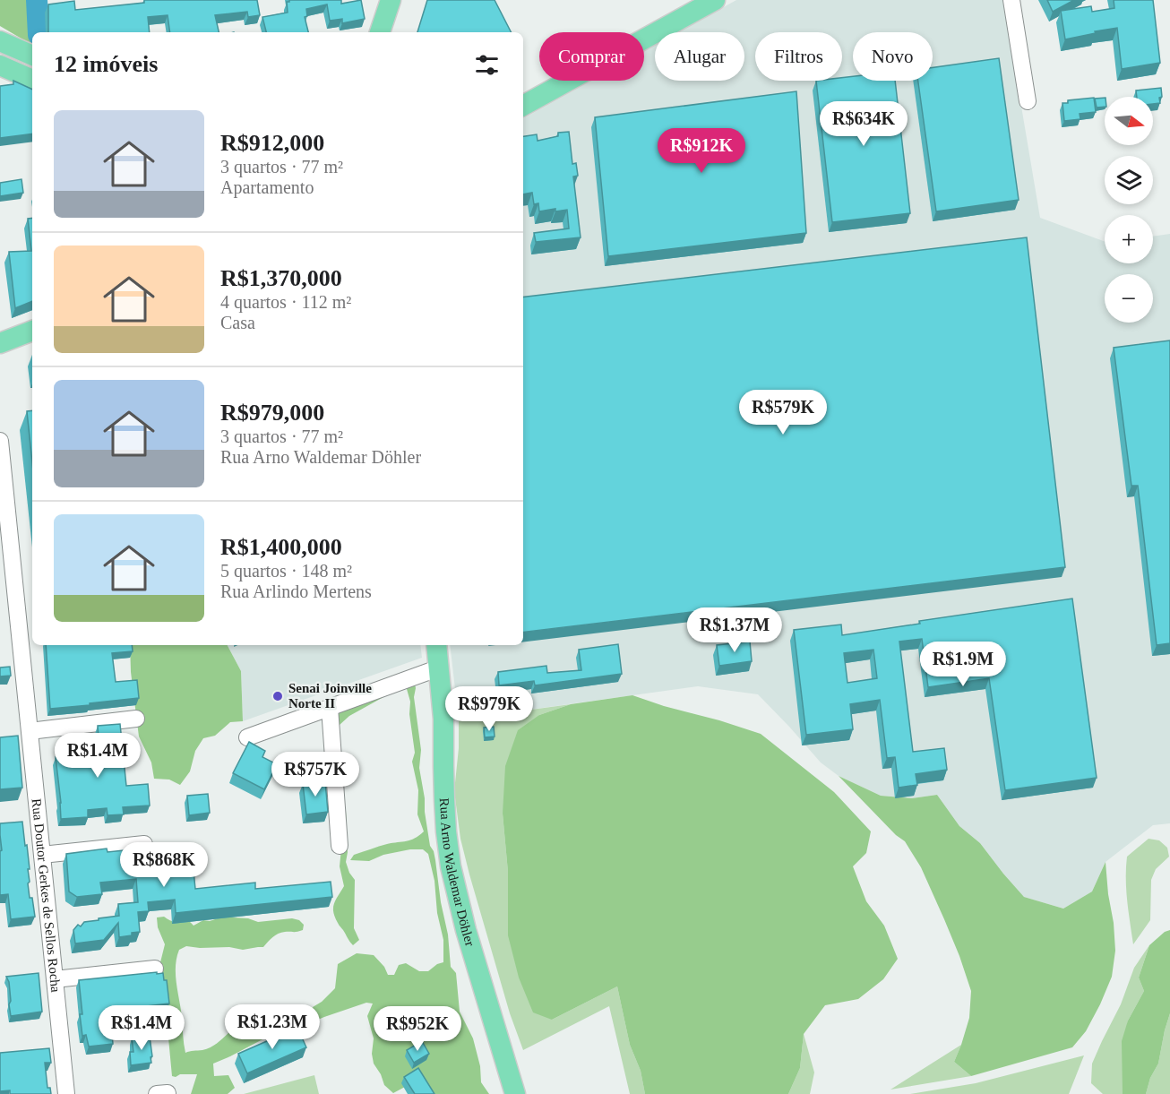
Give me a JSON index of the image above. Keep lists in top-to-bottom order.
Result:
{
  "streets": {
    "main road": ["Rua Arno Waldemar Döhler"],
    "street": ["Rua Doutor Gerkes de Sellos Rocha"]
  },
  "places": ["Senai Joinville Norte II"],
  "north": "right",
  "page": {
    "chip": [
      "Comprar",
      "Alugar",
      "Filtros",
      "Novo"
    ],
    "heading": "12 imóveis",
    "map_buttons": ["+", "−"],
    "list": [
      {
        "name": "R$912,000",
        "note": "3 quartos · 77 m² · Apartamento"
      },
      {
        "name": "R$1,370,000",
        "note": "4 quartos · 112 m² · Casa"
      },
      {
        "name": "R$979,000",
        "note": "3 quartos · 77 m² · Rua Arno Waldemar Döhler"
      },
      {
        "name": "R$1,400,000",
        "note": "5 quartos · 148 m² · Rua Arlindo Mertens"
      }
    ],
    "price": [
      "R$634K",
      "R$912K",
      "R$579K",
      "R$1.37M",
      "R$1.9M",
      "R$979K",
      "R$1.4M",
      "R$757K",
      "R$868K",
      "R$1.23M",
      "R$1.4M",
      "R$952K"
    ]
  }
}
